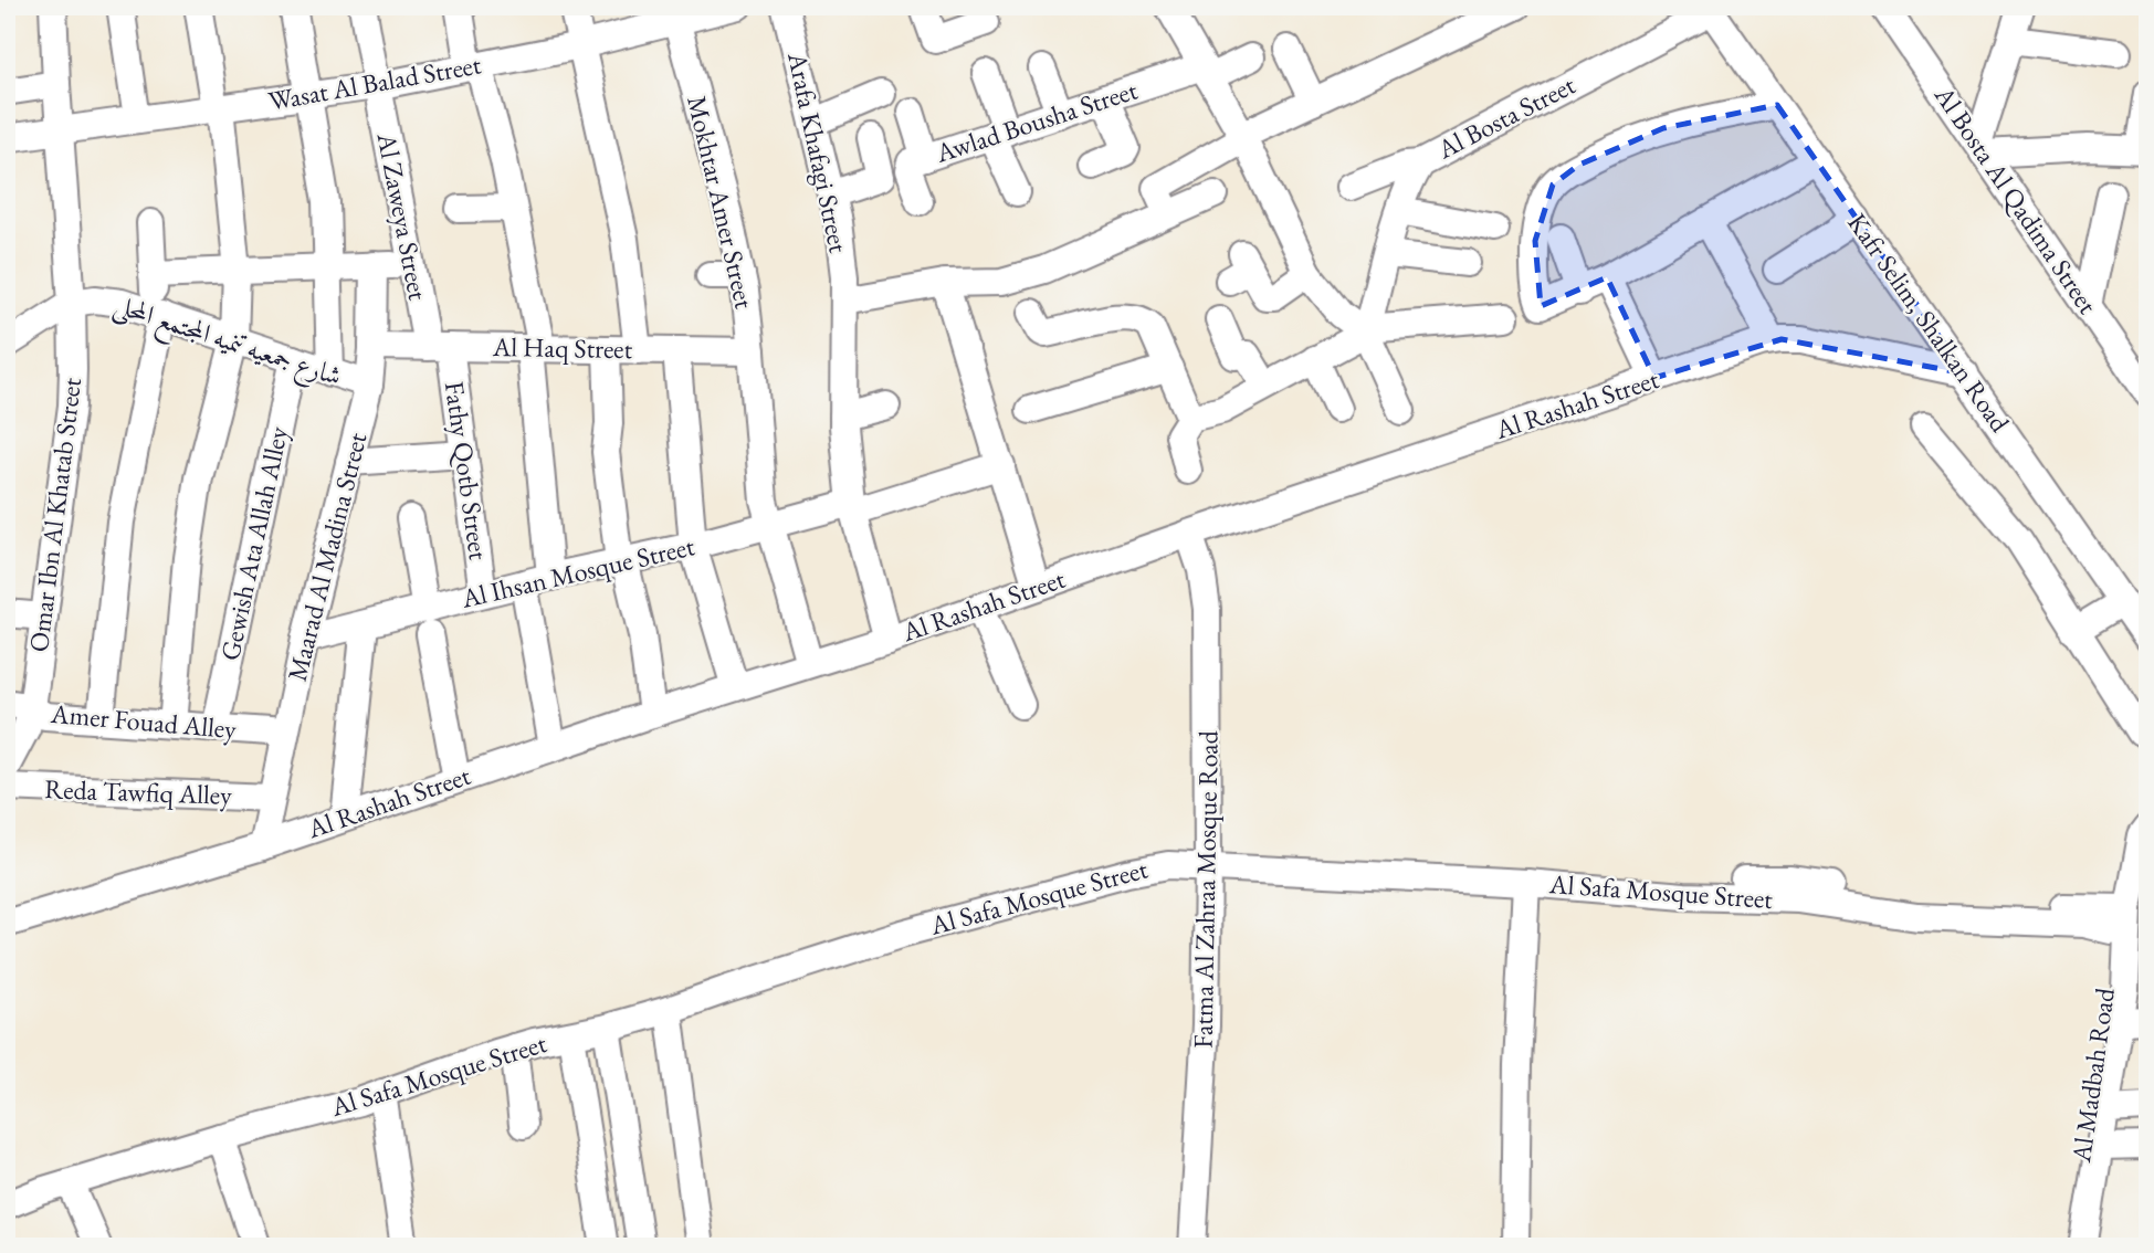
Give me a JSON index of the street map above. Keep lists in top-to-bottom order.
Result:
{
  "streets": {
    "street": [
      "Wasat Al Balad Street",
      "Al Bosta Street",
      "Awlad Bousha Street",
      "Arafa Khafagi Street",
      "Al Bosta Al Qadima Street",
      "Mokhtar Amer Street",
      "Al Zaweya Street",
      "Kafr Selim, Shalkan Road",
      "شارع جمعيه تنميه المجتمع المحلى",
      "Al Haq Street",
      "Al Rashah Street",
      "Fathy Qotb Street",
      "Omar Ibn Al Khatab Street",
      "Gewish Ata Allah Alley",
      "Maarad Al Madina Street",
      "Al Ihsan Mosque Street",
      "Amer Fouad Alley",
      "Reda Tawfiq Alley",
      "Fatma Al Zahraa Mosque Road",
      "Al Safa Mosque Street",
      "Al Madbah Road"
    ]
  },
  "crossings": [
    ["Wasat Al Balad Street", "Mokhtar Amer Street"],
    ["Wasat Al Balad Street", "Al Zaweya Street"],
    ["Wasat Al Balad Street", "Omar Ibn Al Khatab Street"],
    ["Al Bosta Street", "Kafr Selim, Shalkan Road"],
    ["Arafa Khafagi Street", "Al Rashah Street"],
    ["Arafa Khafagi Street", "Al Ihsan Mosque Street"],
    ["Mokhtar Amer Street", "Al Haq Street"],
    ["Mokhtar Amer Street", "Al Rashah Street"],
    ["Mokhtar Amer Street", "Al Ihsan Mosque Street"],
    ["Al Zaweya Street", "Al Haq Street"],
    ["Al Zaweya Street", "Fathy Qotb Street"],
    ["Kafr Selim, Shalkan Road", "Al Rashah Street"],
    ["شارع جمعيه تنميه المجتمع المحلى", "Omar Ibn Al Khatab Street"],
    ["شارع جمعيه تنميه المجتمع المحلى", "Gewish Ata Allah Alley"],
    ["شارع جمعيه تنميه المجتمع المحلى", "Maarad Al Madina Street"],
    ["Al Haq Street", "Fathy Qotb Street"],
    ["Al Haq Street", "Maarad Al Madina Street"],
    ["Al Rashah Street", "Maarad Al Madina Street"],
    ["Al Rashah Street", "Fatma Al Zahraa Mosque Road"],
    ["Fathy Qotb Street", "Al Ihsan Mosque Street"],
    ["Omar Ibn Al Khatab Street", "Amer Fouad Alley"],
    ["Gewish Ata Allah Alley", "Amer Fouad Alley"],
    ["Maarad Al Madina Street", "Al Ihsan Mosque Street"],
    ["Maarad Al Madina Street", "Amer Fouad Alley"],
    ["Maarad Al Madina Street", "Reda Tawfiq Alley"],
    ["Fatma Al Zahraa Mosque Road", "Al Safa Mosque Street"],
    ["Al Safa Mosque Street", "Al Madbah Road"]
  ]
}
